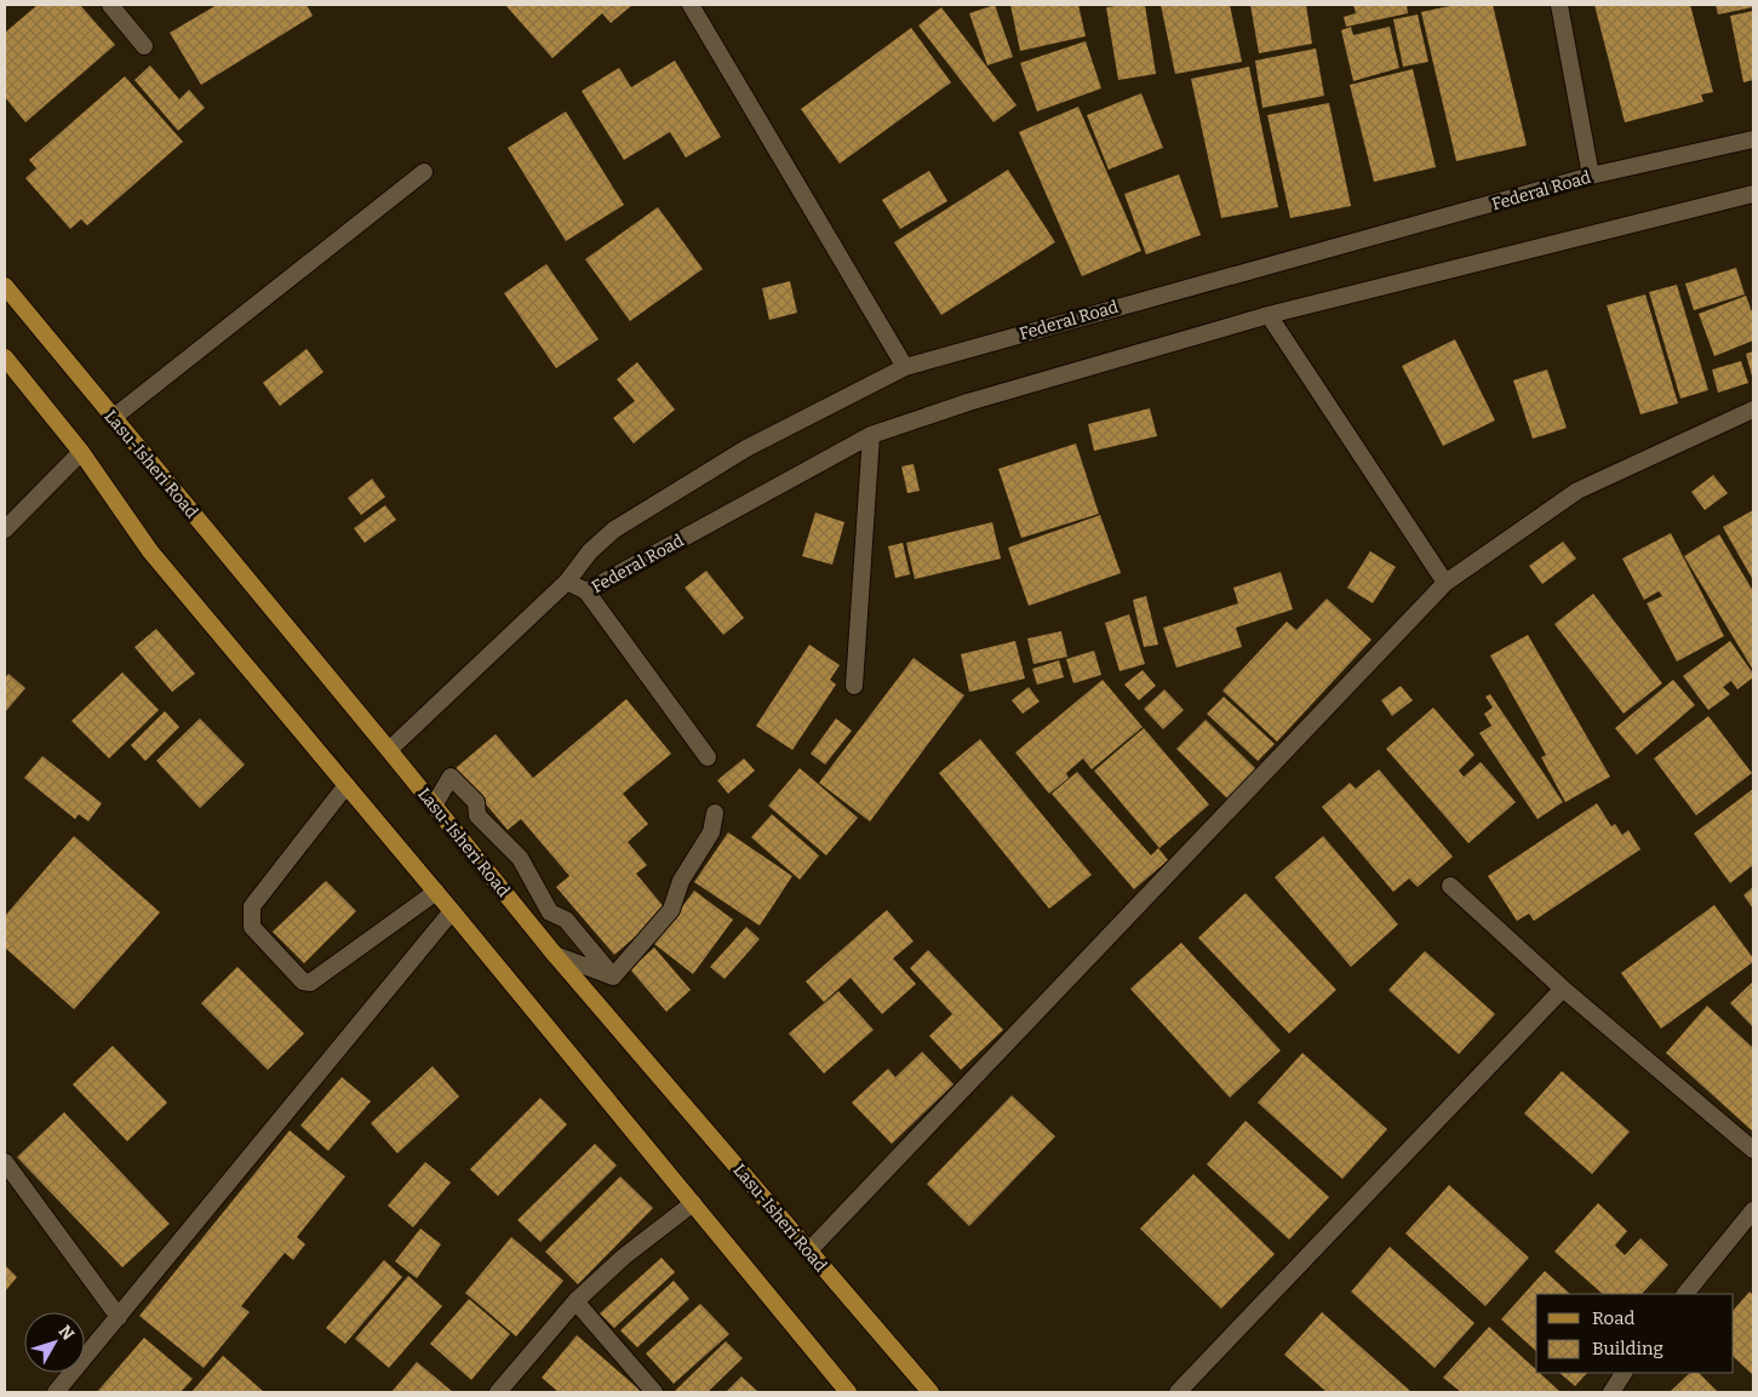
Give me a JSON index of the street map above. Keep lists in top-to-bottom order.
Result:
{
  "streets": {
    "main road": ["Lasu-Isheri Road"],
    "street": ["Federal Road"]
  },
  "legend": ["Road", "Building"],
  "north": "top right"
}
